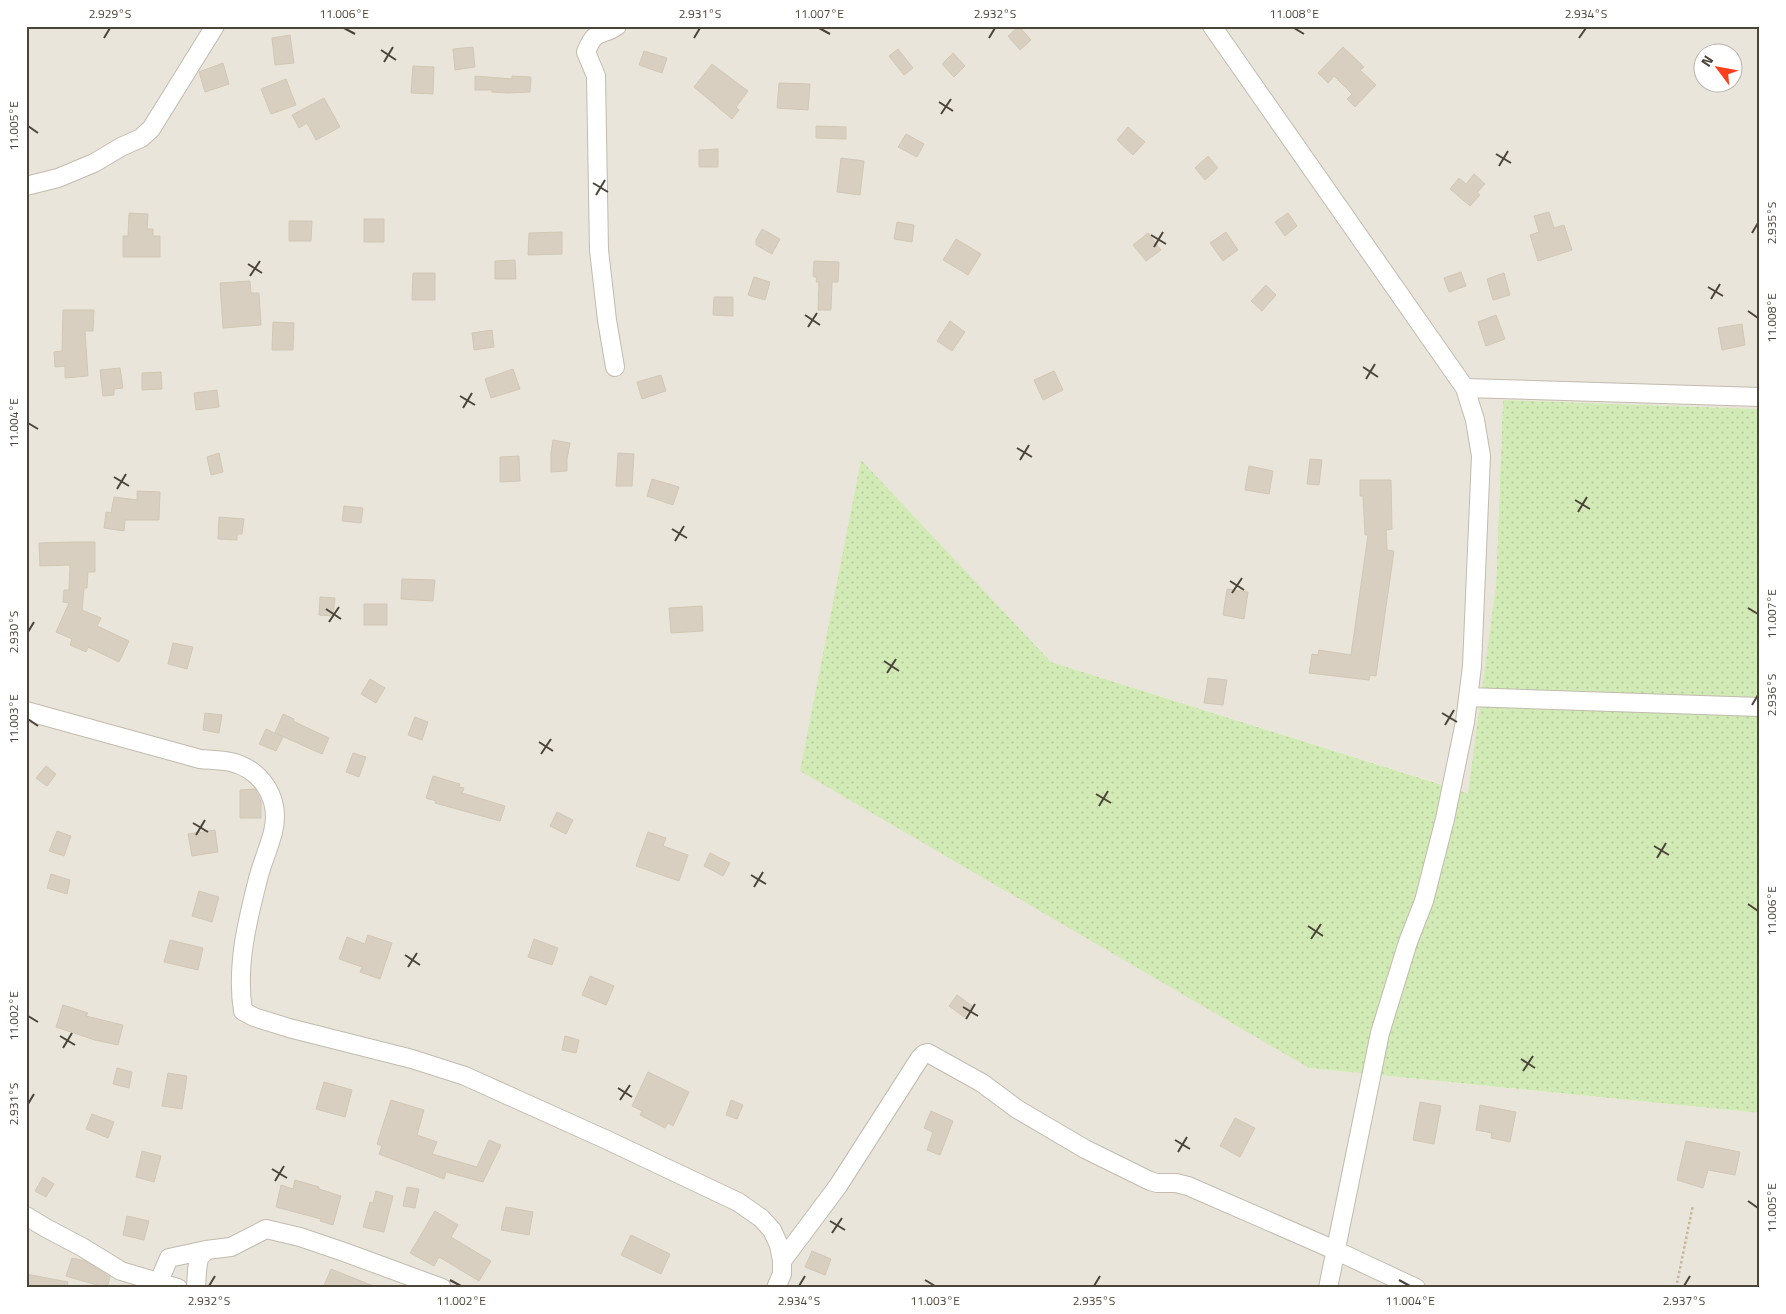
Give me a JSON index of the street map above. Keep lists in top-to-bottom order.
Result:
{
  "north": "top left",
  "coordinates": [
    "2.929°S",
    "11.006°E",
    "2.931°S",
    "11.007°E",
    "2.932°S",
    "11.008°E",
    "2.934°S",
    "11.005°E",
    "2.935°S",
    "11.004°E",
    "2.930°S",
    "2.936°S",
    "11.003°E",
    "11.002°E",
    "2.937°S"
  ]
}
